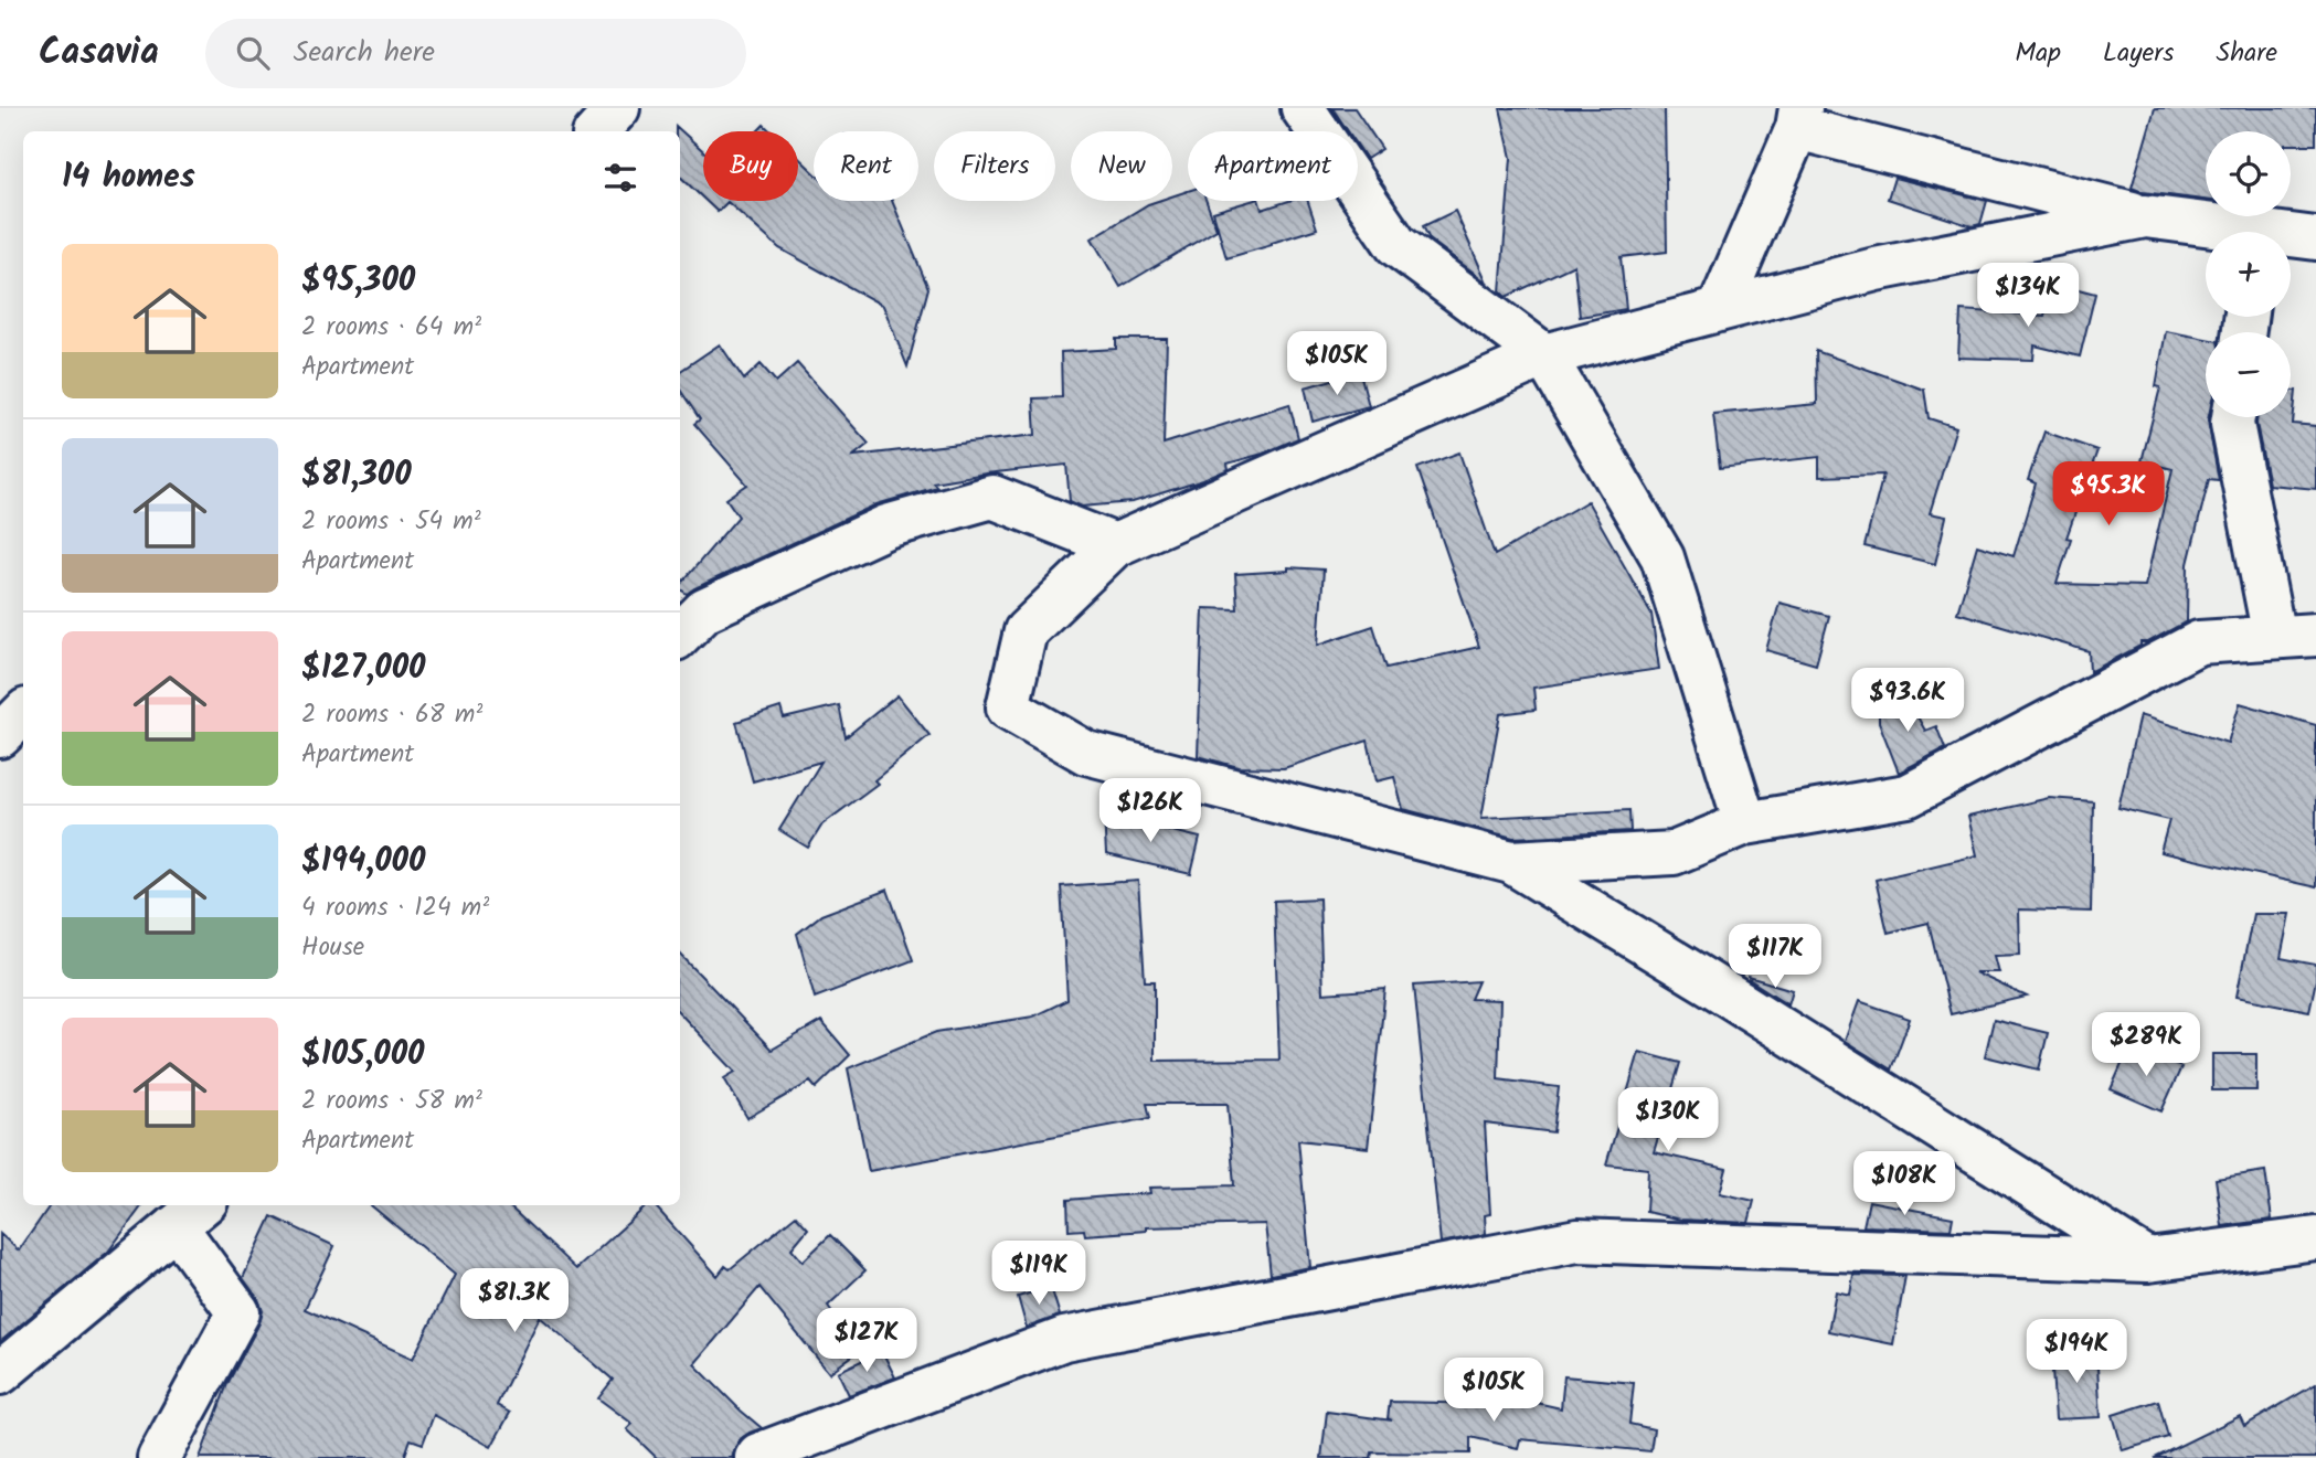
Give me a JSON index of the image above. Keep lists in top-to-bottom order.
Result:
{
  "page": {
    "header": "Casavia",
    "search": "Search here",
    "nav": ["Map", "Layers", "Share"],
    "map_buttons": ["+", "−"],
    "chip": [
      "Buy",
      "Rent",
      "Filters",
      "New",
      "Apartment"
    ],
    "heading": "14 homes",
    "list": [
      {
        "name": "$95,300",
        "note": "2 rooms · 64 m² · Apartment"
      },
      {
        "name": "$81,300",
        "note": "2 rooms · 54 m² · Apartment"
      },
      {
        "name": "$127,000",
        "note": "2 rooms · 68 m² · Apartment"
      },
      {
        "name": "$194,000",
        "note": "4 rooms · 124 m² · House"
      },
      {
        "name": "$105,000",
        "note": "2 rooms · 58 m² · Apartment"
      }
    ],
    "price": [
      "$134K",
      "$105K",
      "$95.3K",
      "$93.6K",
      "$126K",
      "$117K",
      "$289K",
      "$130K",
      "$108K",
      "$119K",
      "$81.3K",
      "$127K",
      "$194K",
      "$105K"
    ]
  }
}
